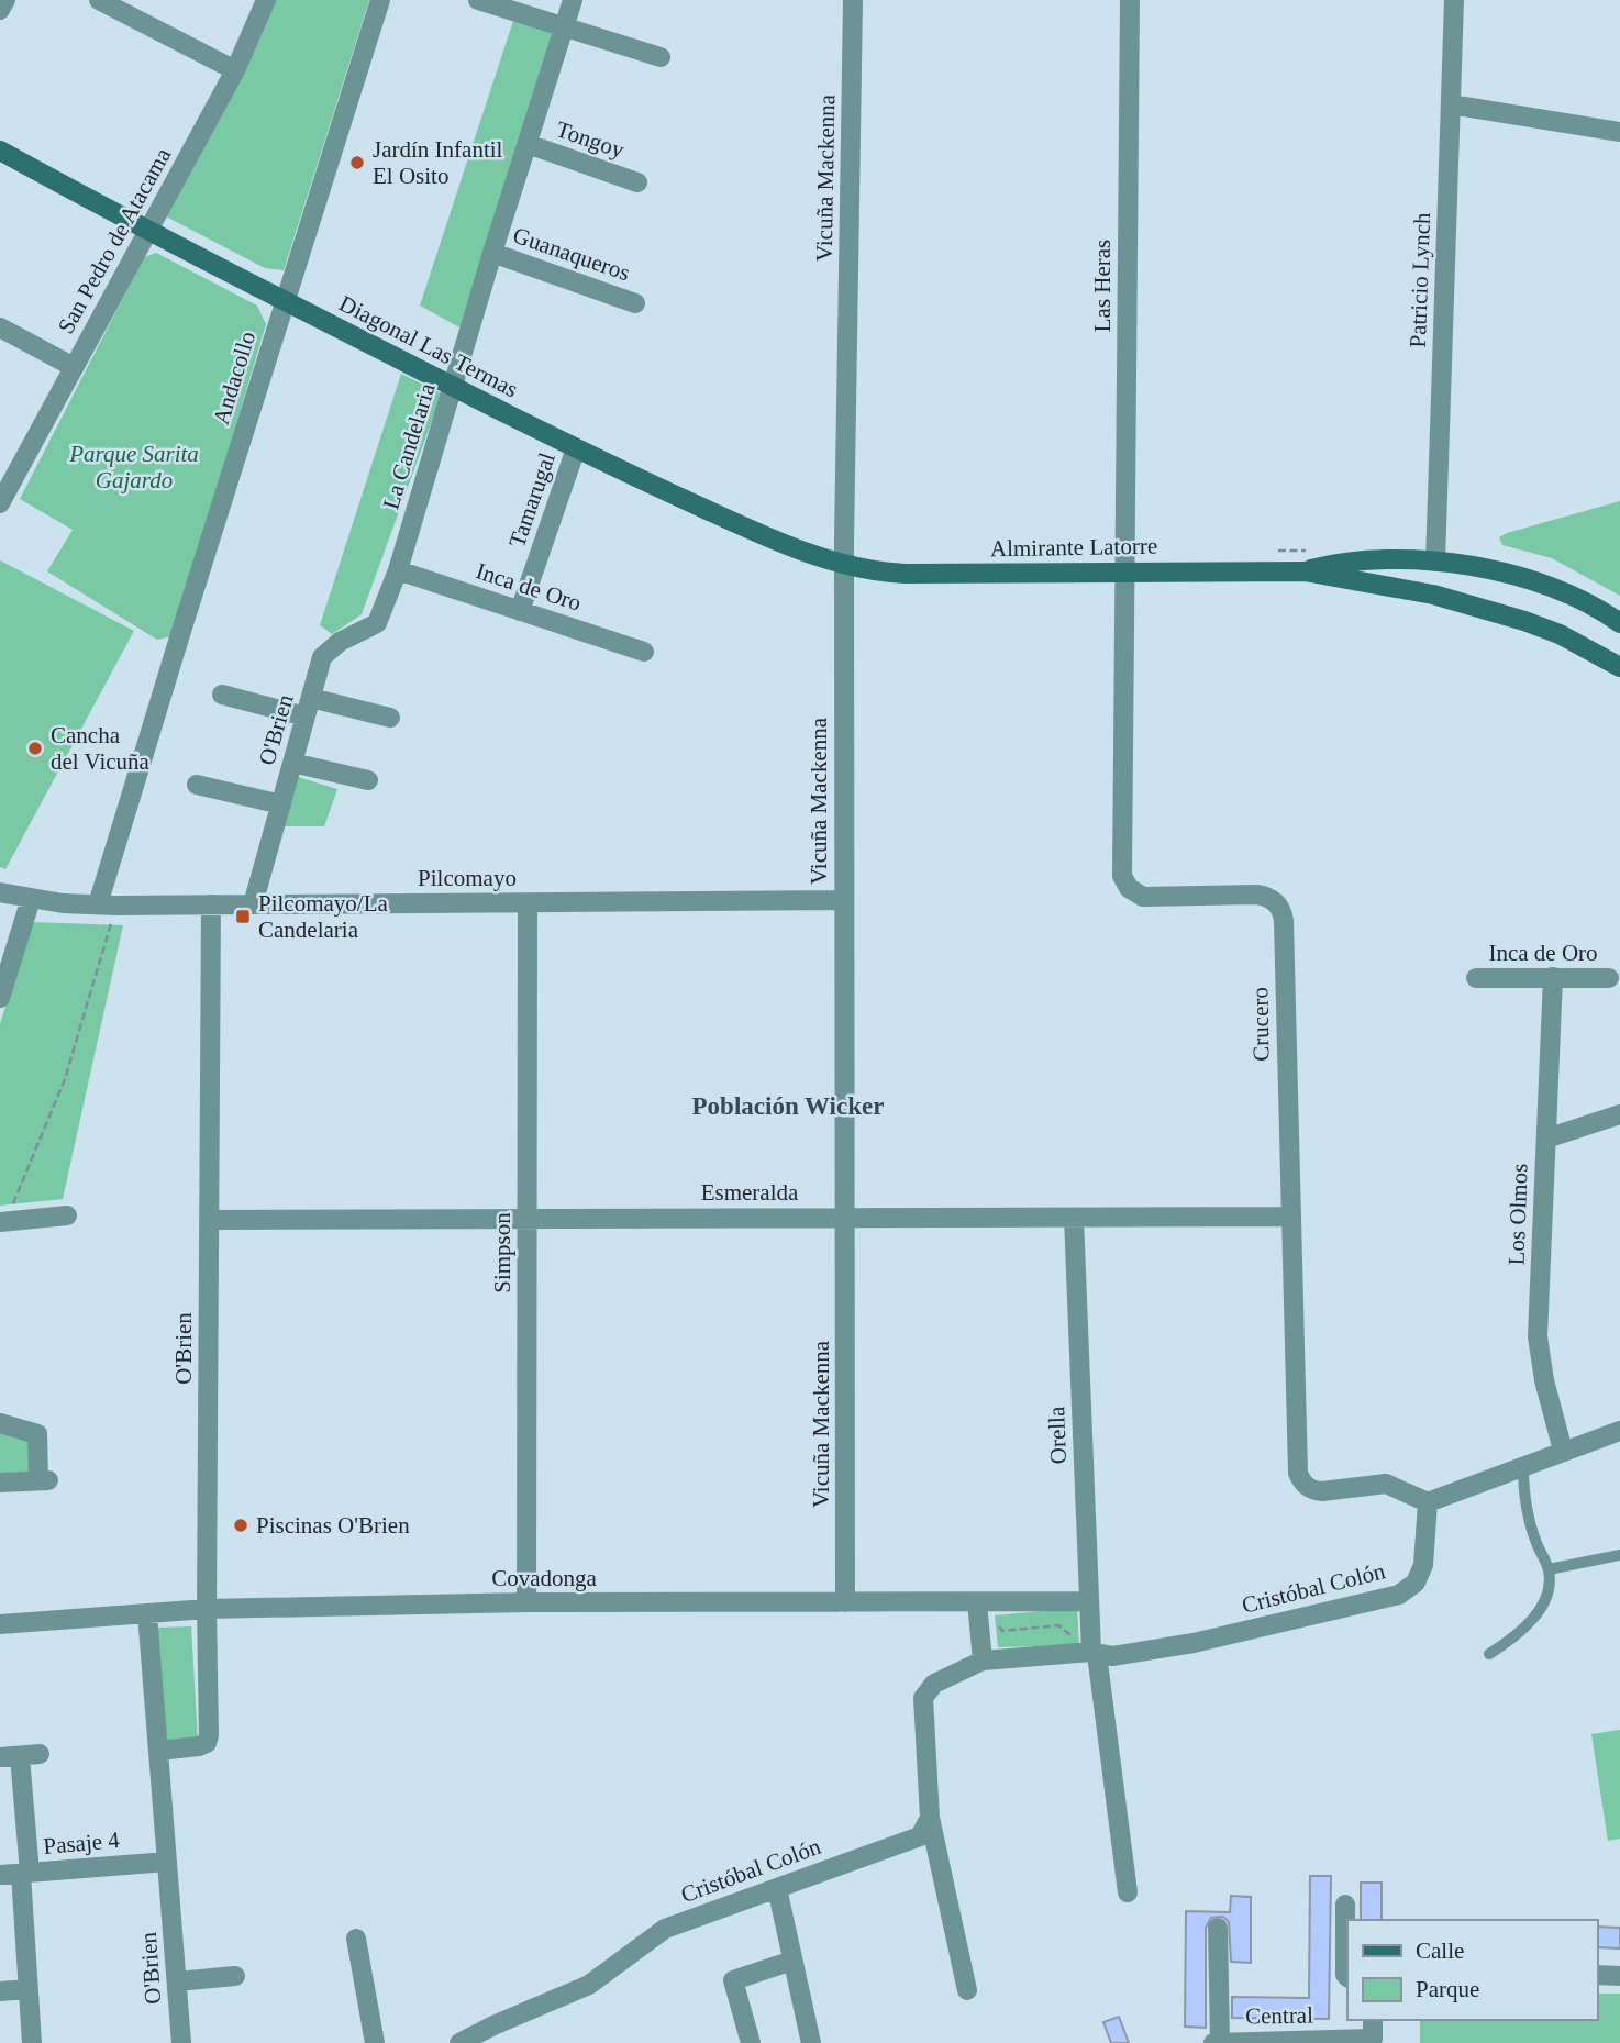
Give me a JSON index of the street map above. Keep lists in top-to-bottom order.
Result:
{
  "streets": {
    "main road": ["Diagonal Las Termas", "Almirante Latorre"],
    "street": [
      "Tongoy",
      "Vicuña Mackenna",
      "San Pedro de Atacama",
      "Guanaqueros",
      "Patricio Lynch",
      "Las Heras",
      "Andacollo",
      "La Candelaria",
      "Tamarugal",
      "Inca de Oro",
      "O'Brien",
      "Pilcomayo",
      "Crucero",
      "Esmeralda",
      "Los Olmos",
      "Simpson",
      "Orella",
      "Covadonga",
      "Cristóbal Colón",
      "Pasaje 4",
      "Central"
    ]
  },
  "crossings": [
    ["Tongoy", "La Candelaria"],
    ["Vicuña Mackenna", "Diagonal Las Termas"],
    ["Vicuña Mackenna", "Almirante Latorre"],
    ["Vicuña Mackenna", "Pilcomayo"],
    ["Vicuña Mackenna", "Esmeralda"],
    ["Vicuña Mackenna", "Covadonga"],
    ["San Pedro de Atacama", "Diagonal Las Termas"],
    ["Guanaqueros", "La Candelaria"],
    ["Patricio Lynch", "Almirante Latorre"],
    ["Las Heras", "Almirante Latorre"],
    ["Las Heras", "Crucero"],
    ["Diagonal Las Termas", "Andacollo"],
    ["Diagonal Las Termas", "La Candelaria"],
    ["Diagonal Las Termas", "Tamarugal"],
    ["Diagonal Las Termas", "Almirante Latorre"],
    ["Andacollo", "Pilcomayo"],
    ["La Candelaria", "Inca de Oro"],
    ["La Candelaria", "O'Brien"],
    ["Tamarugal", "Inca de Oro"],
    ["Almirante Latorre", "Crucero"],
    ["Inca de Oro", "Los Olmos"],
    ["O'Brien", "Pilcomayo"],
    ["O'Brien", "Esmeralda"],
    ["O'Brien", "Covadonga"],
    ["O'Brien", "Pasaje 4"],
    ["Pilcomayo", "Simpson"],
    ["Crucero", "Esmeralda"],
    ["Crucero", "Cristóbal Colón"],
    ["Esmeralda", "Simpson"],
    ["Esmeralda", "Orella"],
    ["Simpson", "Covadonga"],
    ["Orella", "Covadonga"],
    ["Orella", "Cristóbal Colón"]
  ],
  "districts": ["Población Wicker"],
  "parks": ["Parque Sarita Gajardo"],
  "places": {
    "other": ["Jardín Infantil El Osito", "Cancha del Vicuña", "Piscinas O'Brien"],
    "transit": ["Pilcomayo/La Candelaria"]
  },
  "legend": ["Calle", "Parque"]
}
